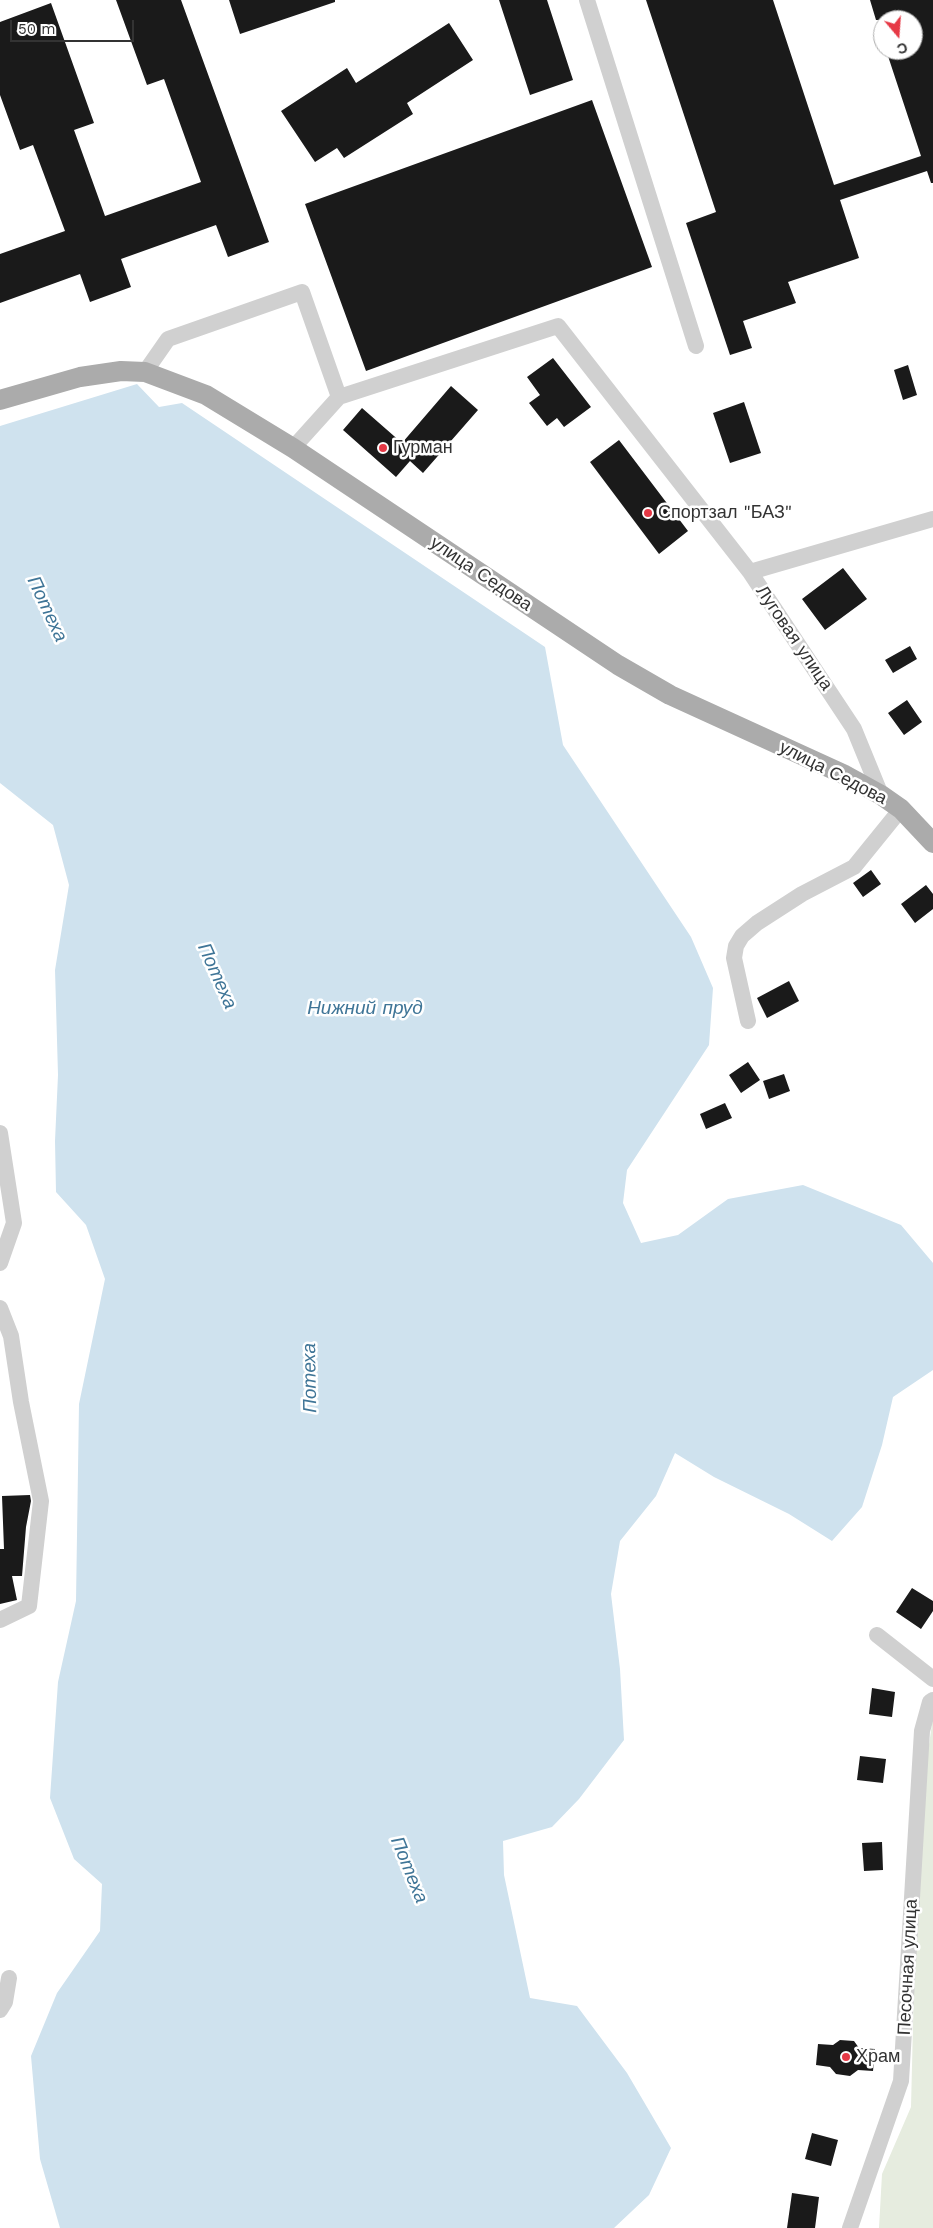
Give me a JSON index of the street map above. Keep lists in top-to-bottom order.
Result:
{
  "streets": {
    "main road": ["улица Седова"],
    "street": ["Луговая улица", "Песочная улица"]
  },
  "crossings": [
    ["улица Седова", "Луговая улица"]
  ],
  "water": ["Потеха", "Нижний пруд"],
  "places": ["Гурман", "Спортзал \"БАЗ\"", "Храм"],
  "scale_bar": "50 m",
  "north": "bottom"
}
